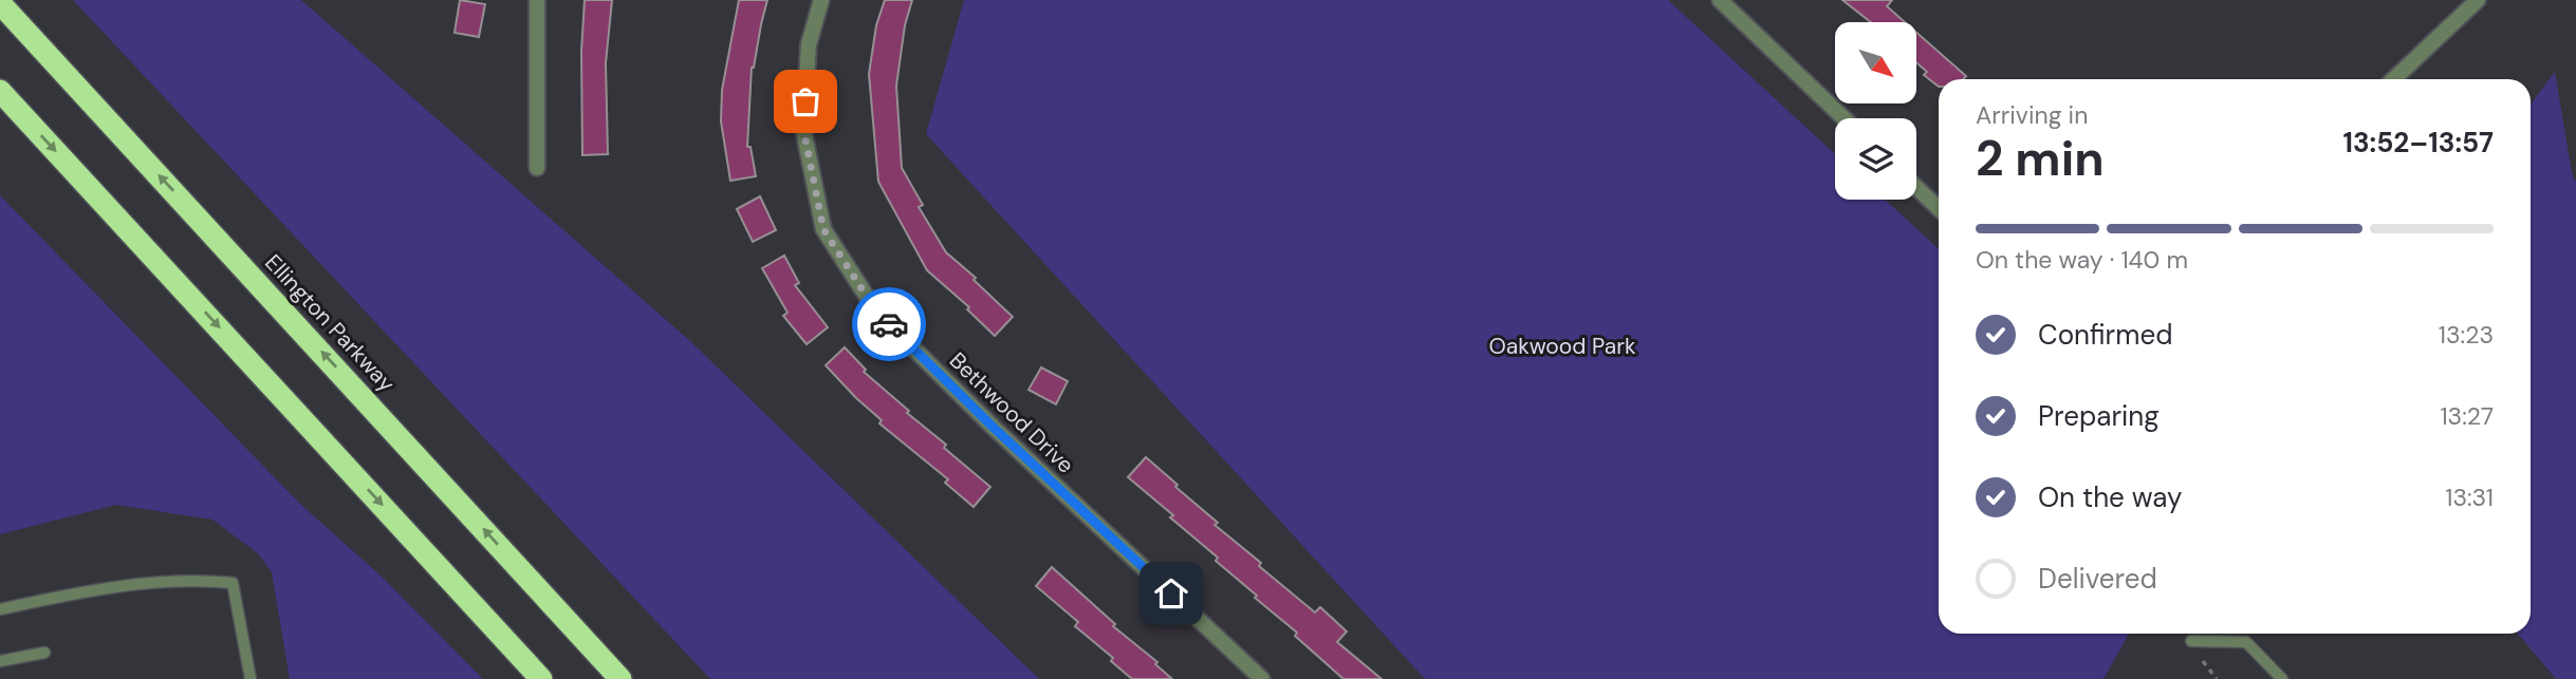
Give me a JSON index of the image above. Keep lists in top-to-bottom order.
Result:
{
  "streets": {
    "highway": ["Ellington Parkway"],
    "street": ["Bethwood Drive"]
  },
  "parks": ["Oakwood Park"],
  "north": "bottom right",
  "page": {
    "heading": ["2 min", "Arriving in", "13:52–13:57"],
    "bar": "On the way · 140 m",
    "list": [
      ["Confirmed", "13:23"],
      ["Preparing", "13:27"],
      ["On the way", "13:31"],
      "Delivered"
    ]
  }
}
